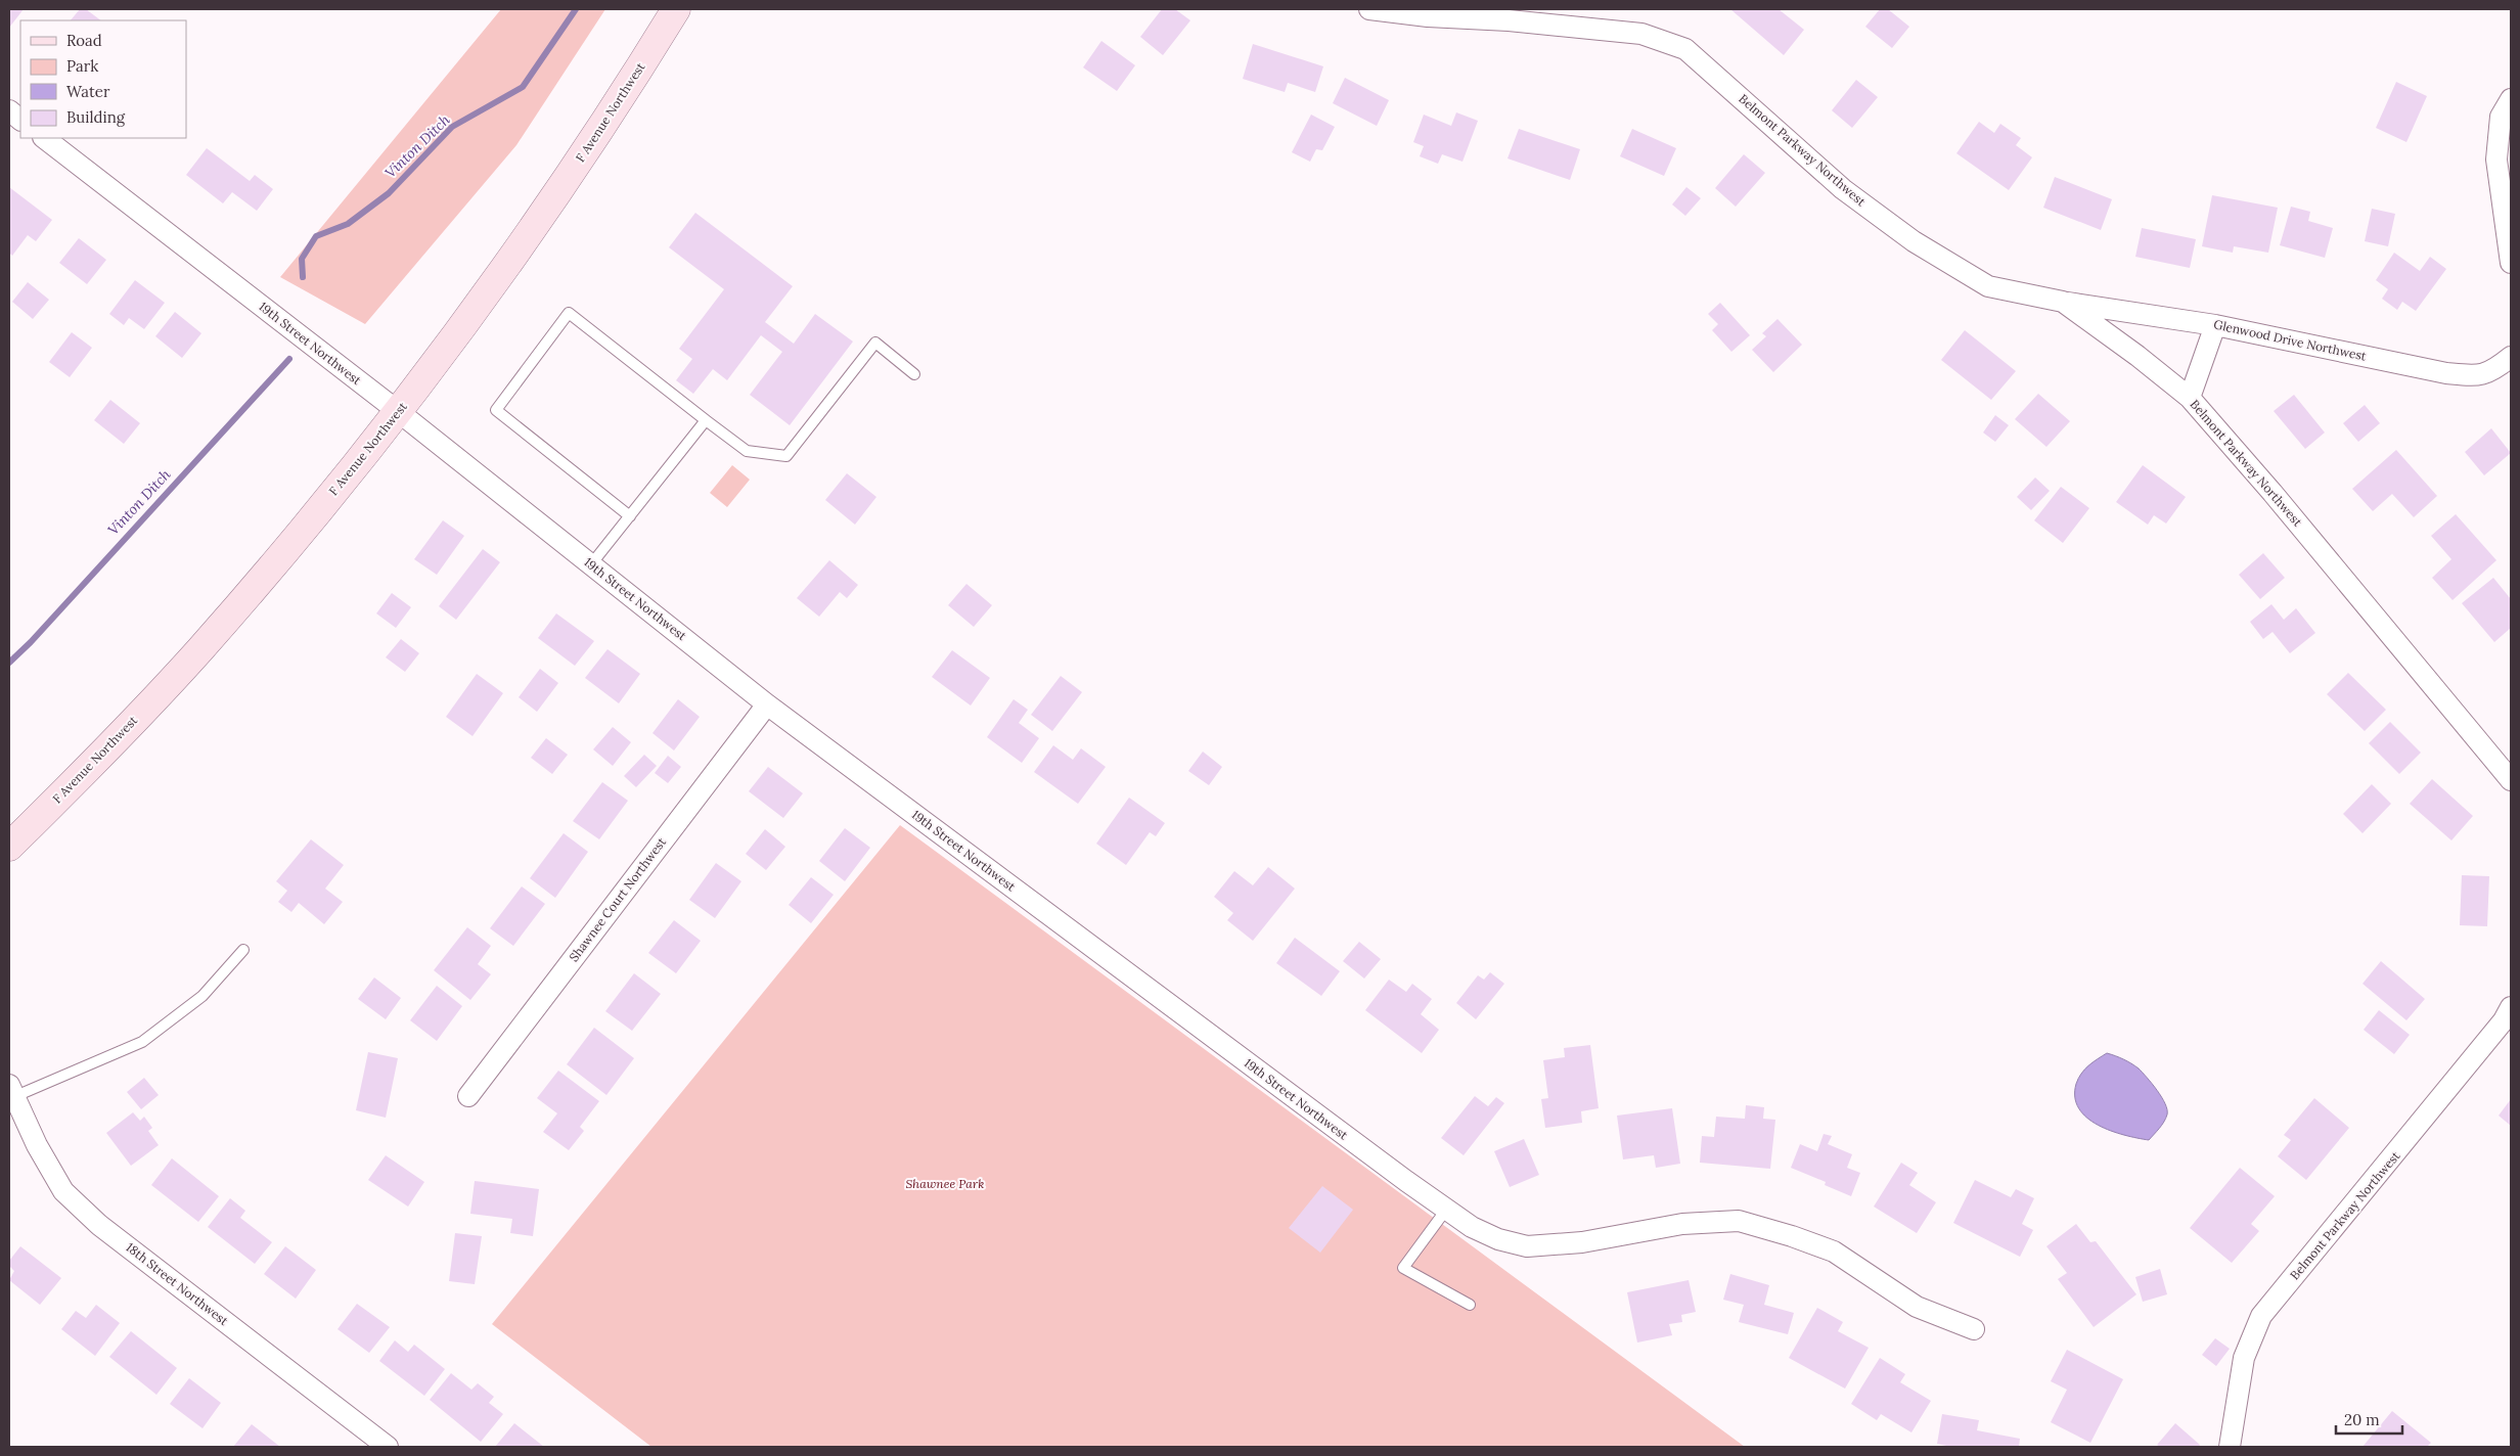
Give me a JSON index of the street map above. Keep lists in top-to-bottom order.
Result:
{
  "streets": {
    "main road": ["F Avenue Northwest"],
    "street": [
      "Belmont Parkway Northwest",
      "Glenwood Drive Northwest",
      "19th Street Northwest",
      "Shawnee Court Northwest",
      "18th Street Northwest"
    ]
  },
  "crossings": [
    ["F Avenue Northwest", "19th Street Northwest"],
    ["Belmont Parkway Northwest", "Glenwood Drive Northwest"],
    ["19th Street Northwest", "Shawnee Court Northwest"]
  ],
  "water": ["Vinton Ditch"],
  "parks": ["Shawnee Park"],
  "legend": [
    "Road",
    "Park",
    "Water",
    "Building"
  ],
  "scale_bar": "20 m"
}
